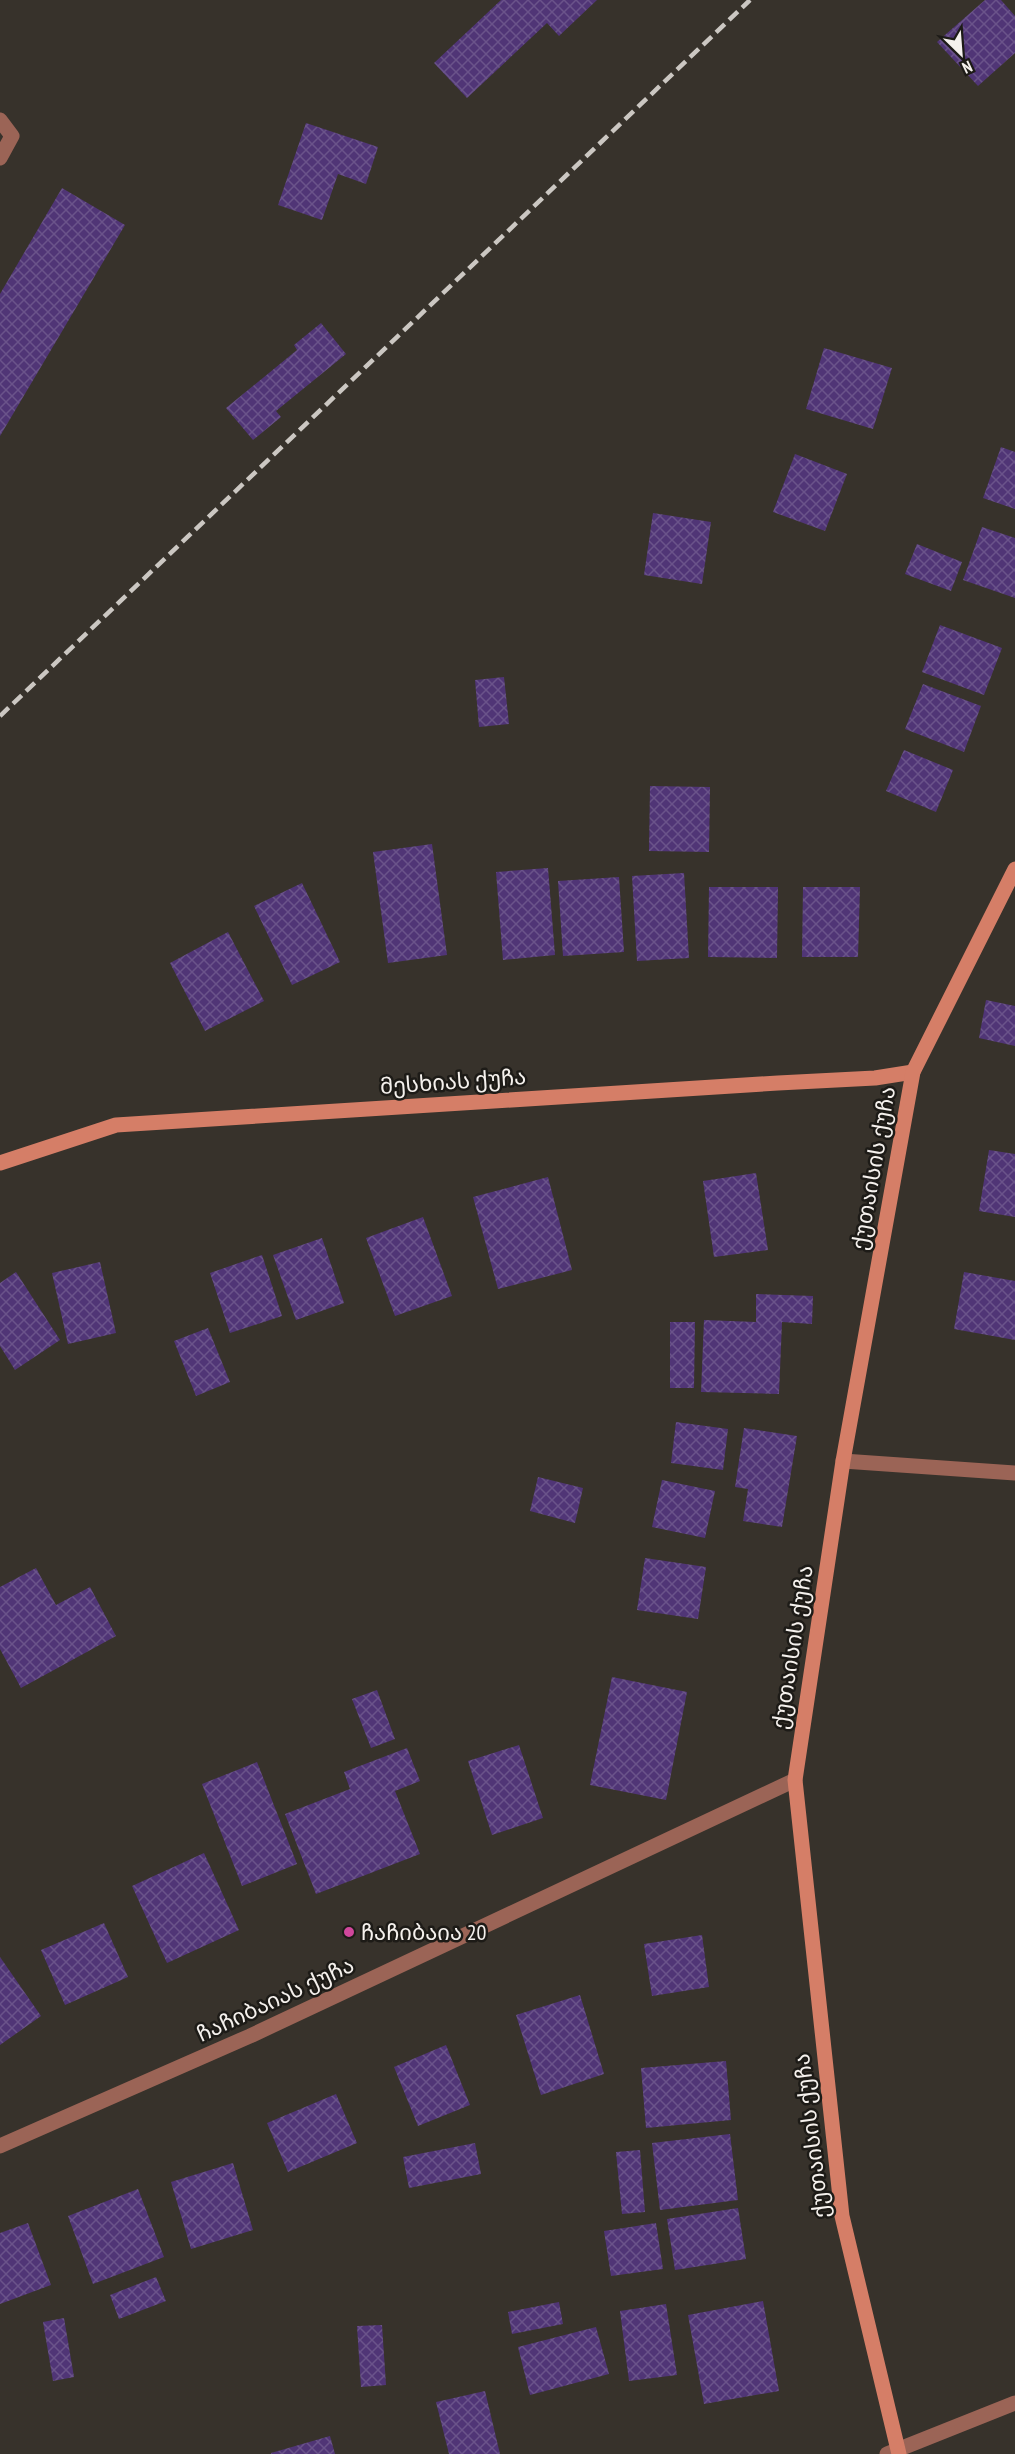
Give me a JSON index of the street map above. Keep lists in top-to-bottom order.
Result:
{
  "streets": {
    "street": ["მესხიას ქუჩა", "ქუთაისის ქუჩა", "ჩაჩიბაიას ქუჩა"]
  },
  "crossings": [
    ["მესხიას ქუჩა", "ქუთაისის ქუჩა"],
    ["ქუთაისის ქუჩა", "ჩაჩიბაიას ქუჩა"]
  ],
  "places": ["ჩაჩიბაია 20"],
  "north": "bottom right"
}
